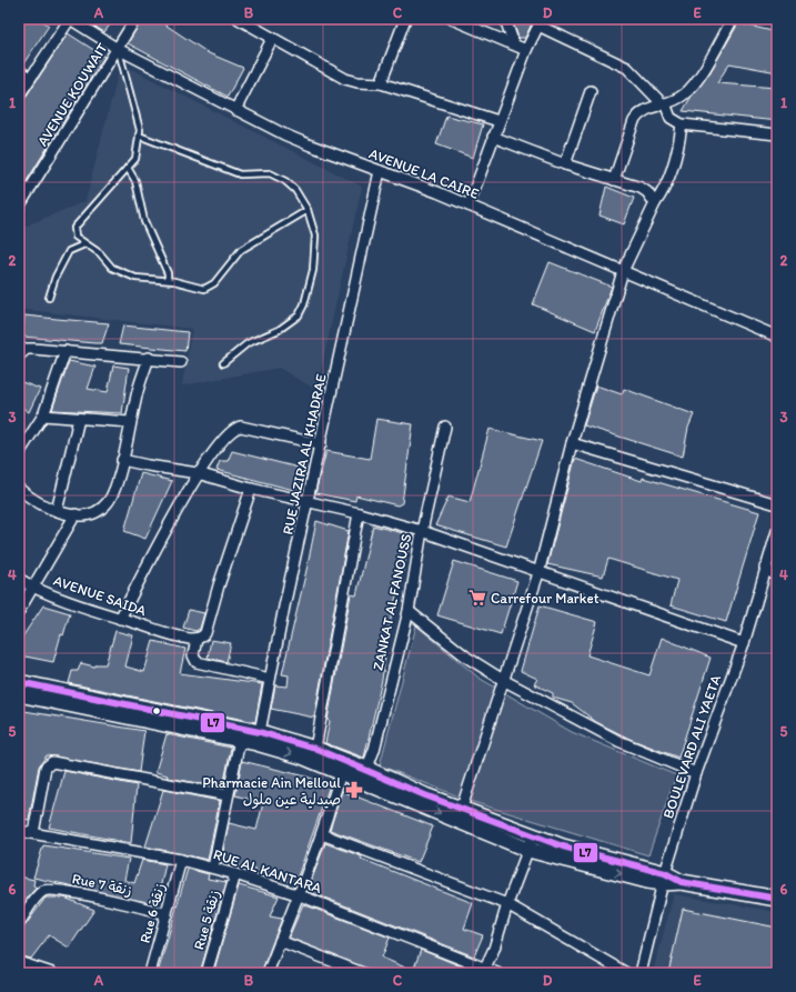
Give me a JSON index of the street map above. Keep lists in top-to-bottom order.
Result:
{
  "streets": {
    "street": [
      "AVENUE KOUWAIT",
      "AVENUE LA CAIRE",
      "RUE JAZIRA AL KHADRAE",
      "AVENUE SAIDA",
      "ZANKAT AL FANOUSS",
      "BOULEVARD ALI YAETA",
      "RUE AL KANTARA",
      "Rue 7 زنقة",
      "Rue 6 زنقة",
      "Rue 5 زنقة"
    ]
  },
  "crossings": [
    ["AVENUE KOUWAIT", "AVENUE LA CAIRE"],
    ["AVENUE LA CAIRE", "RUE JAZIRA AL KHADRAE"],
    ["RUE AL KANTARA", "Rue 6 زنقة"],
    ["RUE AL KANTARA", "Rue 5 زنقة"],
    ["Rue 7 زنقة", "Rue 6 زنقة"]
  ],
  "places": {
    "supermarket": ["Carrefour Market"],
    "pharmacy": ["Pharmacie Ain Melloul صيدلية عين ملول"]
  },
  "lines": ["transit line L7"],
  "grid": {
    "columns": [
      "A",
      "B",
      "C",
      "D",
      "E"
    ],
    "rows": [
      "1",
      "2",
      "3",
      "4",
      "5",
      "6"
    ]
  }
}
